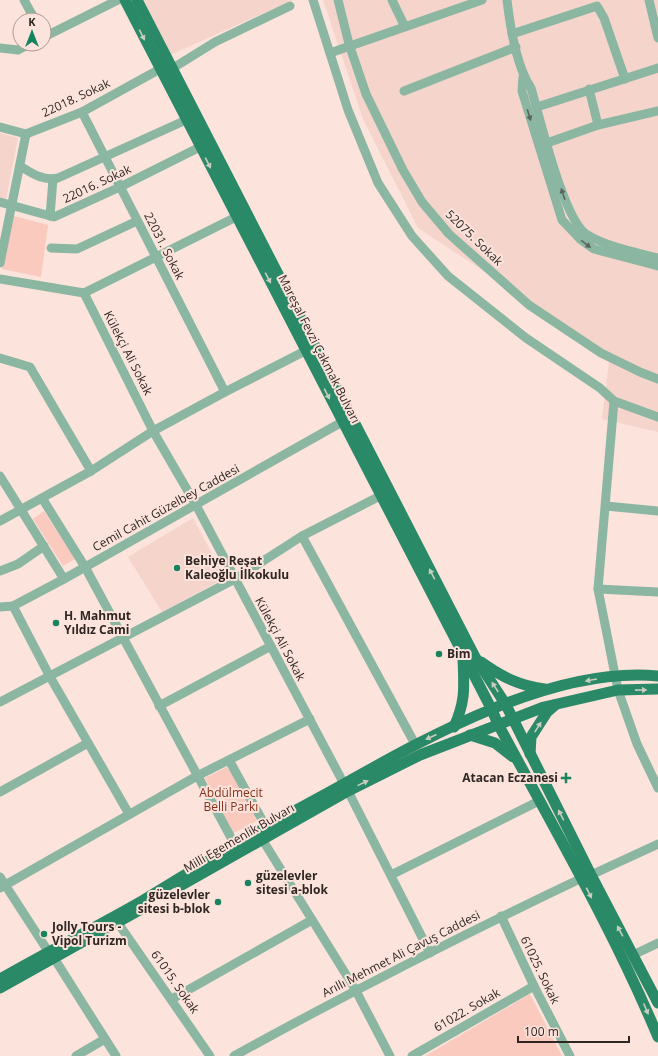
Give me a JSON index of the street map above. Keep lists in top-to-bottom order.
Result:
{
  "streets": {
    "main road": ["Mareşal Fevzi Çakmak Bulvarı", "Milli Egemenlik Bulvarı"],
    "street": [
      "22018. Sokak",
      "22016. Sokak",
      "52075. Sokak",
      "22031. Sokak",
      "Külekçi Ali Sokak",
      "Cemil Cahit Güzelbey Caddesi",
      "Arıllı Mehmet Ali Çavuş Caddesi",
      "61025. Sokak",
      "61015. Sokak",
      "61022. Sokak"
    ]
  },
  "crossings": [
    ["22018. Sokak", "22031. Sokak"],
    ["22018. Sokak", "Mareşal Fevzi Çakmak Bulvarı"],
    ["22016. Sokak", "22031. Sokak"],
    ["22016. Sokak", "Mareşal Fevzi Çakmak Bulvarı"],
    ["Mareşal Fevzi Çakmak Bulvarı", "Cemil Cahit Güzelbey Caddesi"],
    ["Mareşal Fevzi Çakmak Bulvarı", "Milli Egemenlik Bulvarı"],
    ["Mareşal Fevzi Çakmak Bulvarı", "Arıllı Mehmet Ali Çavuş Caddesi"],
    ["Külekçi Ali Sokak", "Cemil Cahit Güzelbey Caddesi"],
    ["Külekçi Ali Sokak", "Milli Egemenlik Bulvarı"],
    ["Külekçi Ali Sokak", "Arıllı Mehmet Ali Çavuş Caddesi"],
    ["Milli Egemenlik Bulvarı", "61015. Sokak"],
    ["Arıllı Mehmet Ali Çavuş Caddesi", "61025. Sokak"],
    ["61025. Sokak", "61022. Sokak"]
  ],
  "parks": ["Abdülmecit Belli Parkı"],
  "places": {
    "other": [
      "Behiye Reşat Kaleoğlu İlkokulu",
      "H. Mahmut Yıldız Cami",
      "Bim",
      "güzelevler sitesi a-blok",
      "güzelevler sitesi b-blok",
      "Jolly Tours - Vipol Turizm"
    ],
    "health": ["Atacan Eczanesi"]
  },
  "scale_bar": "100 m",
  "north": "top"
}
